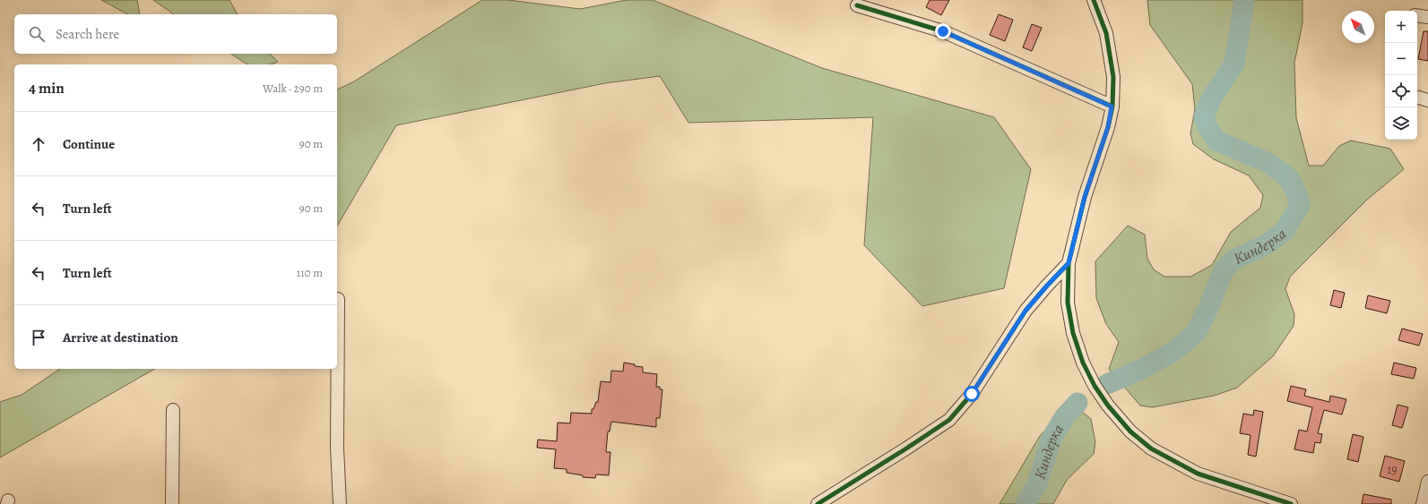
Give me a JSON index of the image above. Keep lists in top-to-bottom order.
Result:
{
  "water": ["Киндерка"],
  "house_numbers": ["19"],
  "north": "top left",
  "page": {
    "map_buttons": ["+", "−"],
    "search": "Search here",
    "heading": ["4 min", "Walk · 290 m"],
    "list": [
      ["Continue", "90 m"],
      ["Turn left", "90 m"],
      ["Turn left", "110 m"],
      "Arrive at destination"
    ]
  }
}
